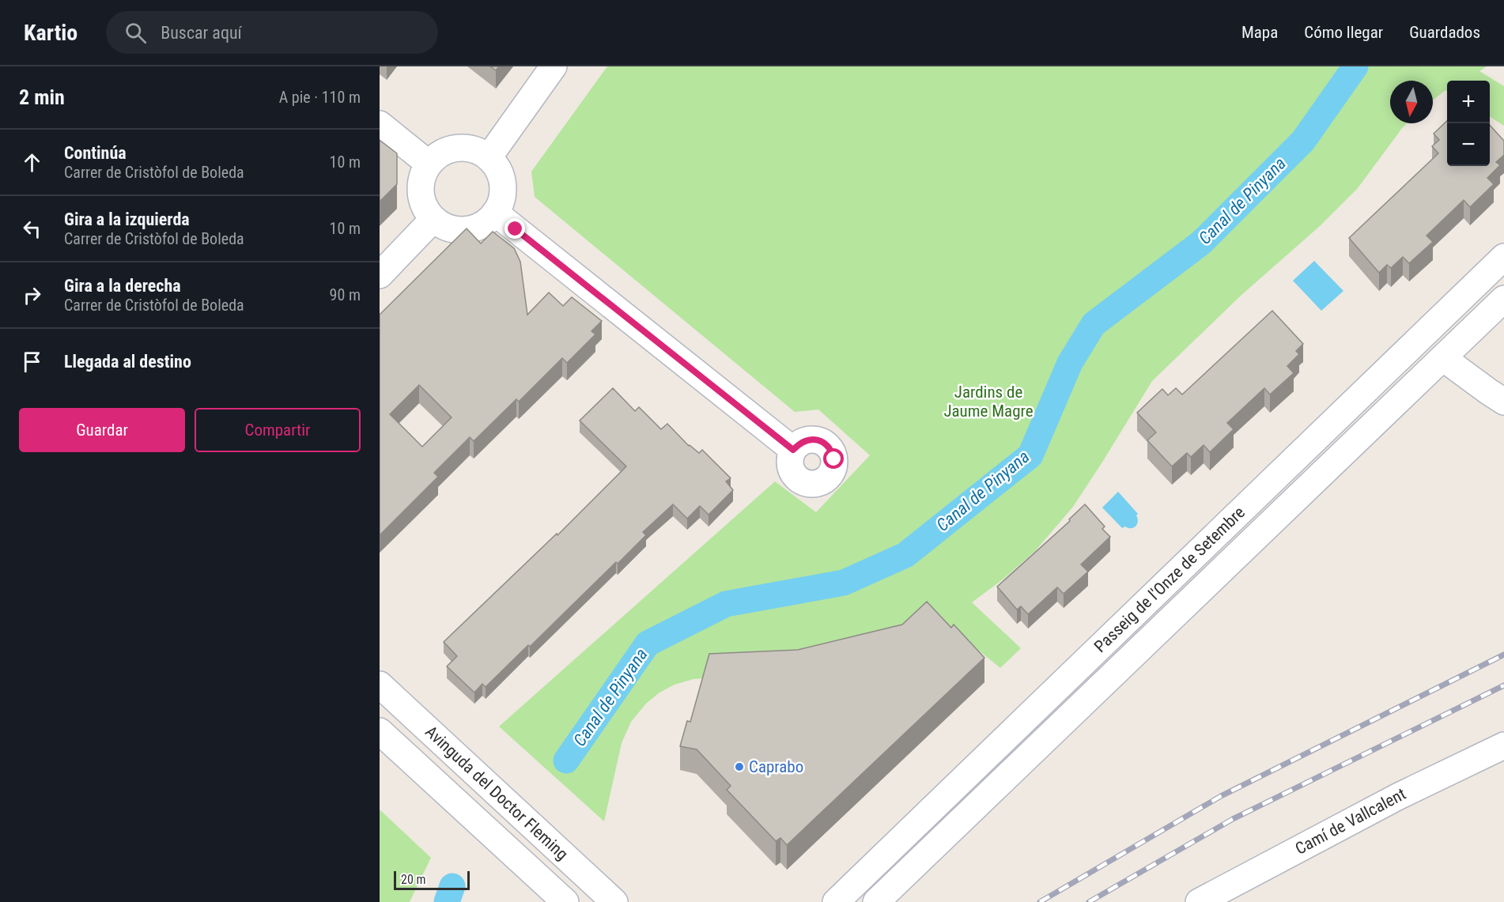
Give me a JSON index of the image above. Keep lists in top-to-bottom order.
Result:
{
  "streets": {
    "street": ["Passeig de l'Onze de Setembre", "Avinguda del Doctor Fleming", "Camí de Vallcalent"]
  },
  "water": ["Canal de Pinyana"],
  "parks": ["Jardins de Jaume Magre"],
  "places": ["Caprabo"],
  "scale_bar": "20 m",
  "north": "bottom",
  "page": {
    "header": "Kartio",
    "search": "Buscar aquí",
    "nav": ["Mapa", "Cómo llegar", "Guardados"],
    "heading": ["2 min", "A pie · 110 m"],
    "map_buttons": ["+", "−"],
    "list": [
      ["Continúa", "Carrer de Cristòfol de Boleda", "10 m"],
      ["Gira a la izquierda", "Carrer de Cristòfol de Boleda", "10 m"],
      ["Gira a la derecha", "Carrer de Cristòfol de Boleda", "90 m"],
      "Llegada al destino"
    ],
    "buttons": ["Guardar", "Compartir"],
    "scale": "20 m"
  }
}
